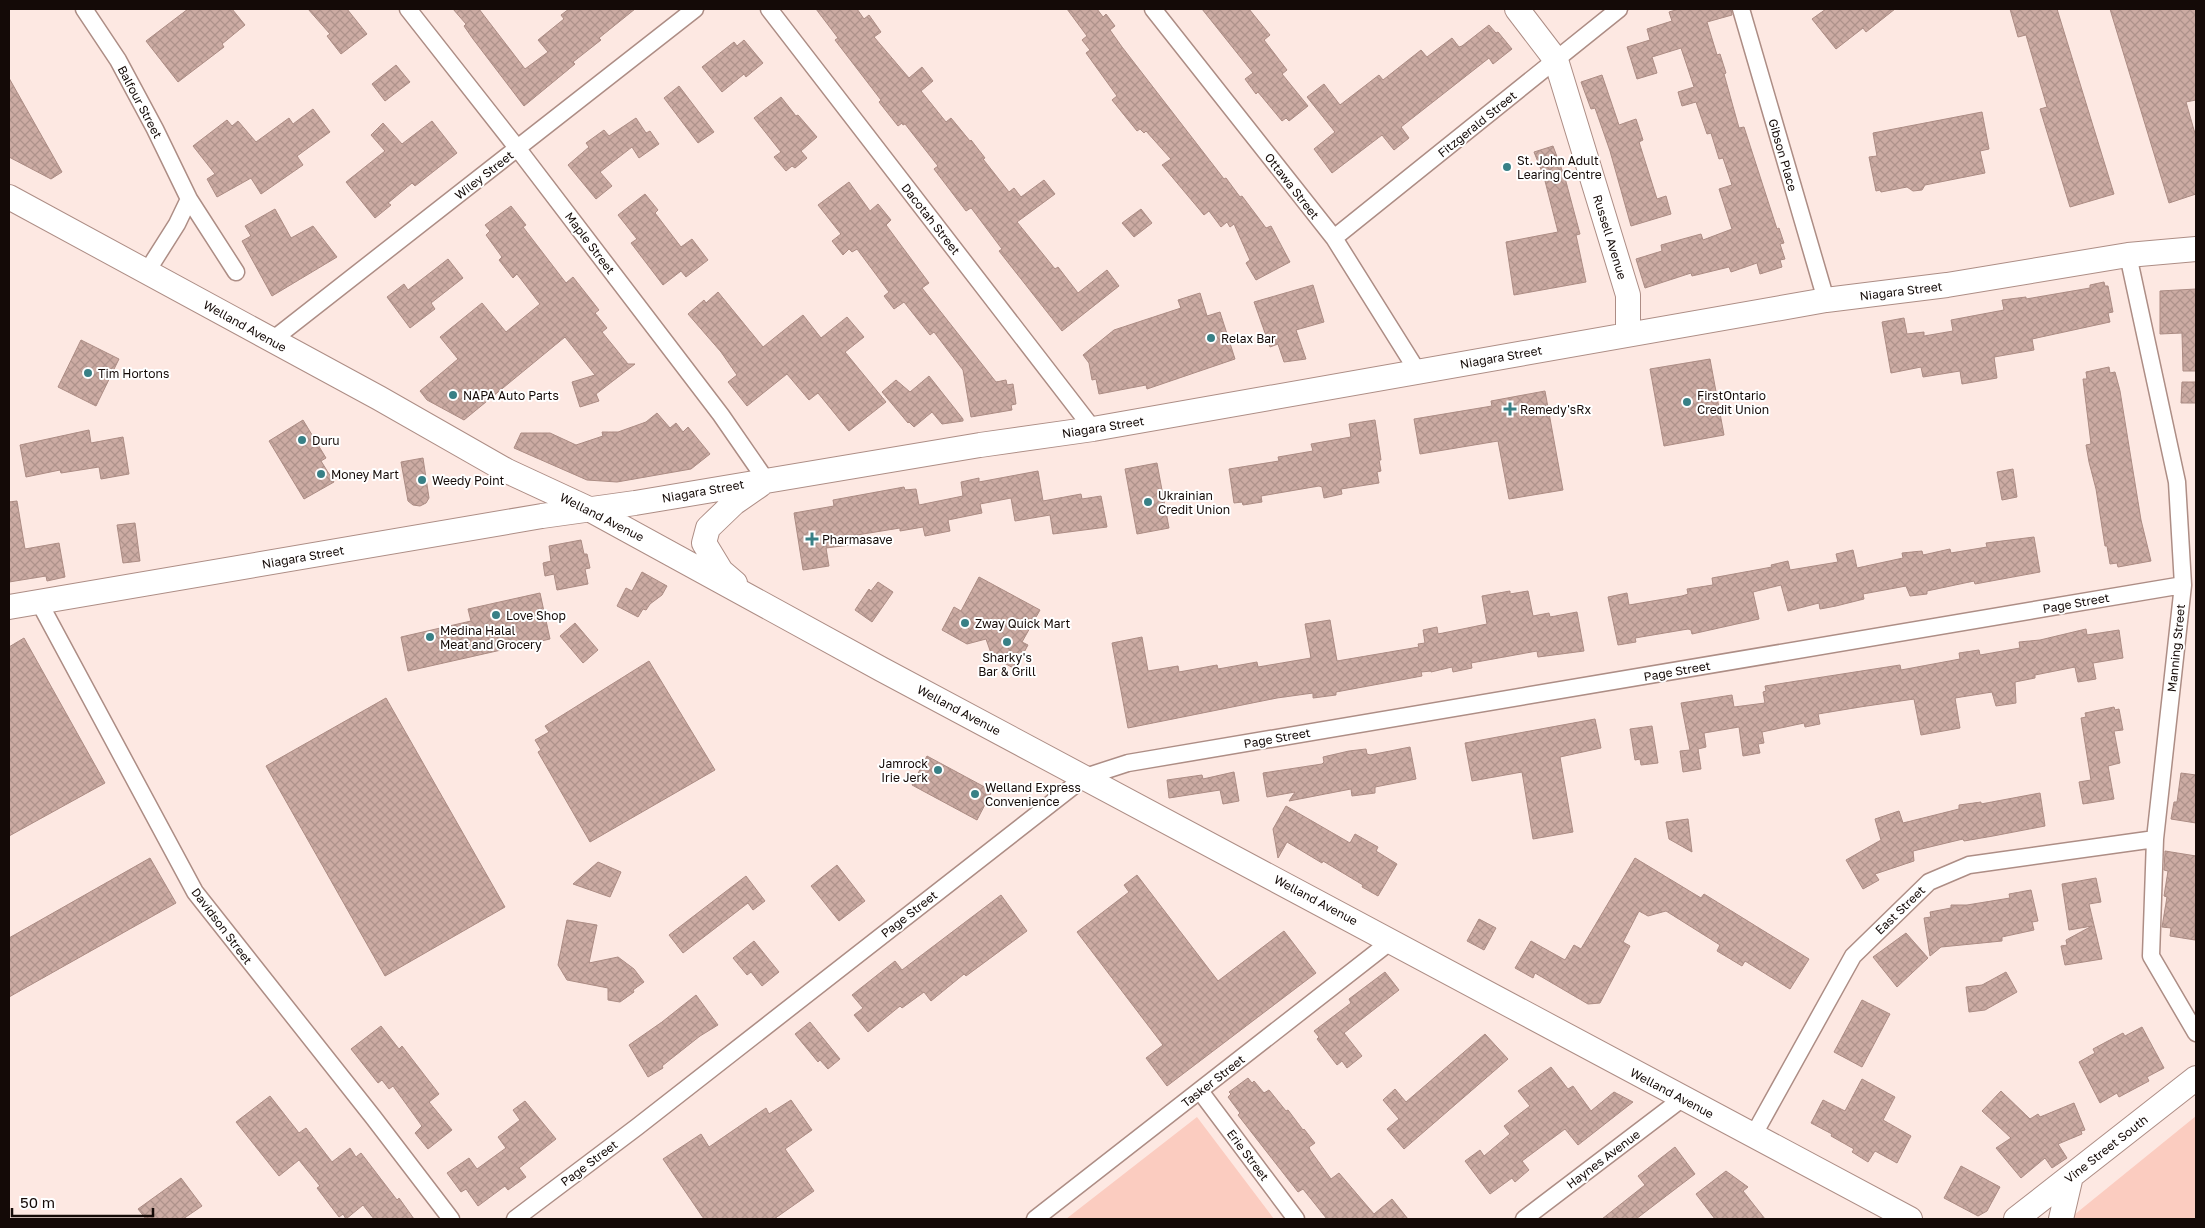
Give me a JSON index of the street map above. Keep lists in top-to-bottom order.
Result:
{
  "streets": {
    "main road": [
      "Russell Avenue",
      "Niagara Street",
      "Welland Avenue",
      "Vine Street South"
    ],
    "street": [
      "Balfour Street",
      "Fitzgerald Street",
      "Gibson Place",
      "Wiley Street",
      "Ottawa Street",
      "Dacotah Street",
      "Maple Street",
      "Page Street",
      "Manning Street",
      "East Street",
      "Davidson Street",
      "Tasker Street",
      "Erie Street",
      "Haynes Avenue"
    ]
  },
  "crossings": [
    ["Fitzgerald Street", "Ottawa Street"],
    ["Fitzgerald Street", "Russell Avenue"],
    ["Gibson Place", "Niagara Street"],
    ["Wiley Street", "Maple Street"],
    ["Wiley Street", "Welland Avenue"],
    ["Ottawa Street", "Niagara Street"],
    ["Dacotah Street", "Niagara Street"],
    ["Russell Avenue", "Niagara Street"],
    ["Maple Street", "Niagara Street"],
    ["Niagara Street", "Welland Avenue"],
    ["Niagara Street", "Manning Street"],
    ["Niagara Street", "Davidson Street"],
    ["Welland Avenue", "Page Street"],
    ["Welland Avenue", "East Street"],
    ["Welland Avenue", "Tasker Street"],
    ["Welland Avenue", "Haynes Avenue"],
    ["Page Street", "Manning Street"],
    ["Manning Street", "East Street"],
    ["Tasker Street", "Erie Street"]
  ],
  "places": {
    "other": [
      "St. John Adult Learing Centre",
      "Relax Bar",
      "Tim Hortons",
      "NAPA Auto Parts",
      "FirstOntario Credit Union",
      "Duru",
      "Money Mart",
      "Weedy Point",
      "Ukrainian Credit Union",
      "Love Shop",
      "Zway Quick Mart",
      "Medina Halal Meat and Grocery",
      "Sharky's Bar & Grill",
      "Jamrock Irie Jerk",
      "Welland Express Convenience"
    ],
    "health": ["Remedy'sRx", "Pharmasave"]
  },
  "scale_bar": "50 m"
}
